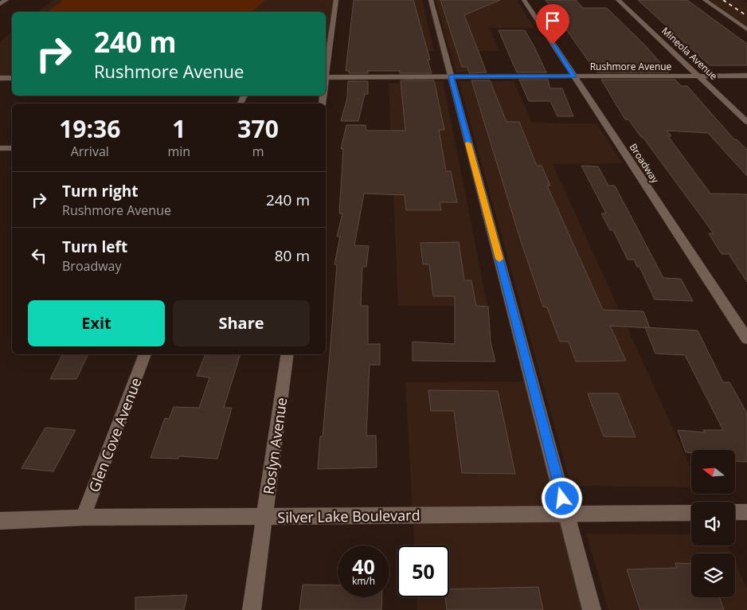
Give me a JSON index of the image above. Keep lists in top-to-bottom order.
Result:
{
  "streets": {
    "street": [
      "Mineola Avenue",
      "Rushmore Avenue",
      "Broadway",
      "Glen Cove Avenue",
      "Roslyn Avenue",
      "Silver Lake Boulevard"
    ]
  },
  "crossings": [
    ["Mineola Avenue", "Rushmore Avenue"],
    ["Rushmore Avenue", "Broadway"],
    ["Glen Cove Avenue", "Silver Lake Boulevard"],
    ["Roslyn Avenue", "Silver Lake Boulevard"]
  ],
  "north": "left",
  "page": {
    "turn": ["240 m", "Rushmore Avenue"],
    "eta": [
      "19:36",
      "Arrival",
      "1",
      "min",
      "370",
      "m"
    ],
    "list": [
      {
        "name": "Turn right",
        "note": "Rushmore Avenue",
        "value": "240 m"
      },
      {
        "name": "Turn left",
        "note": "Broadway",
        "value": "80 m"
      }
    ],
    "buttons": ["Exit", "Share"],
    "speed": "40 km/h",
    "limit": "50"
  }
}
